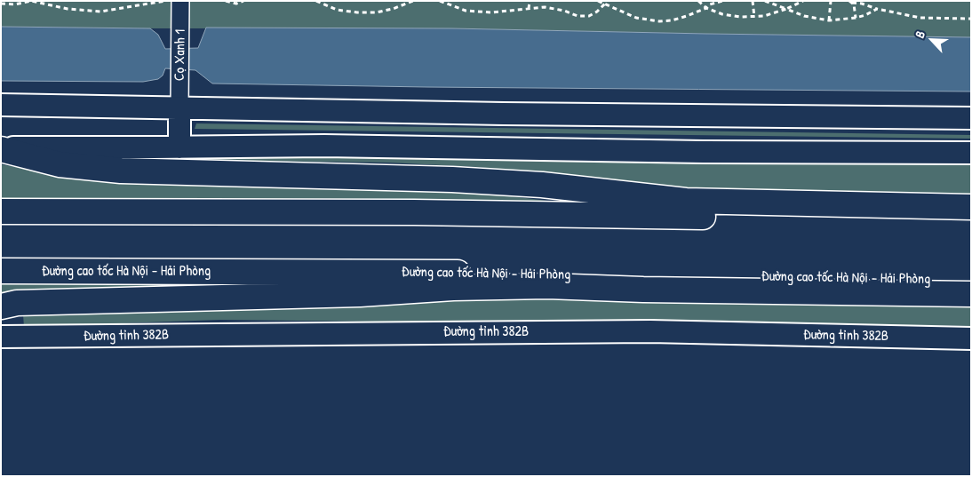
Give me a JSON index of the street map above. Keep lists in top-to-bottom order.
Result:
{
  "streets": {
    "highway": ["Đường cao tốc Hà Nội - Hải Phòng"],
    "main road": ["Đường tỉnh 382B"],
    "street": ["Cọ Xanh 1"]
  },
  "north": "top left"
}
